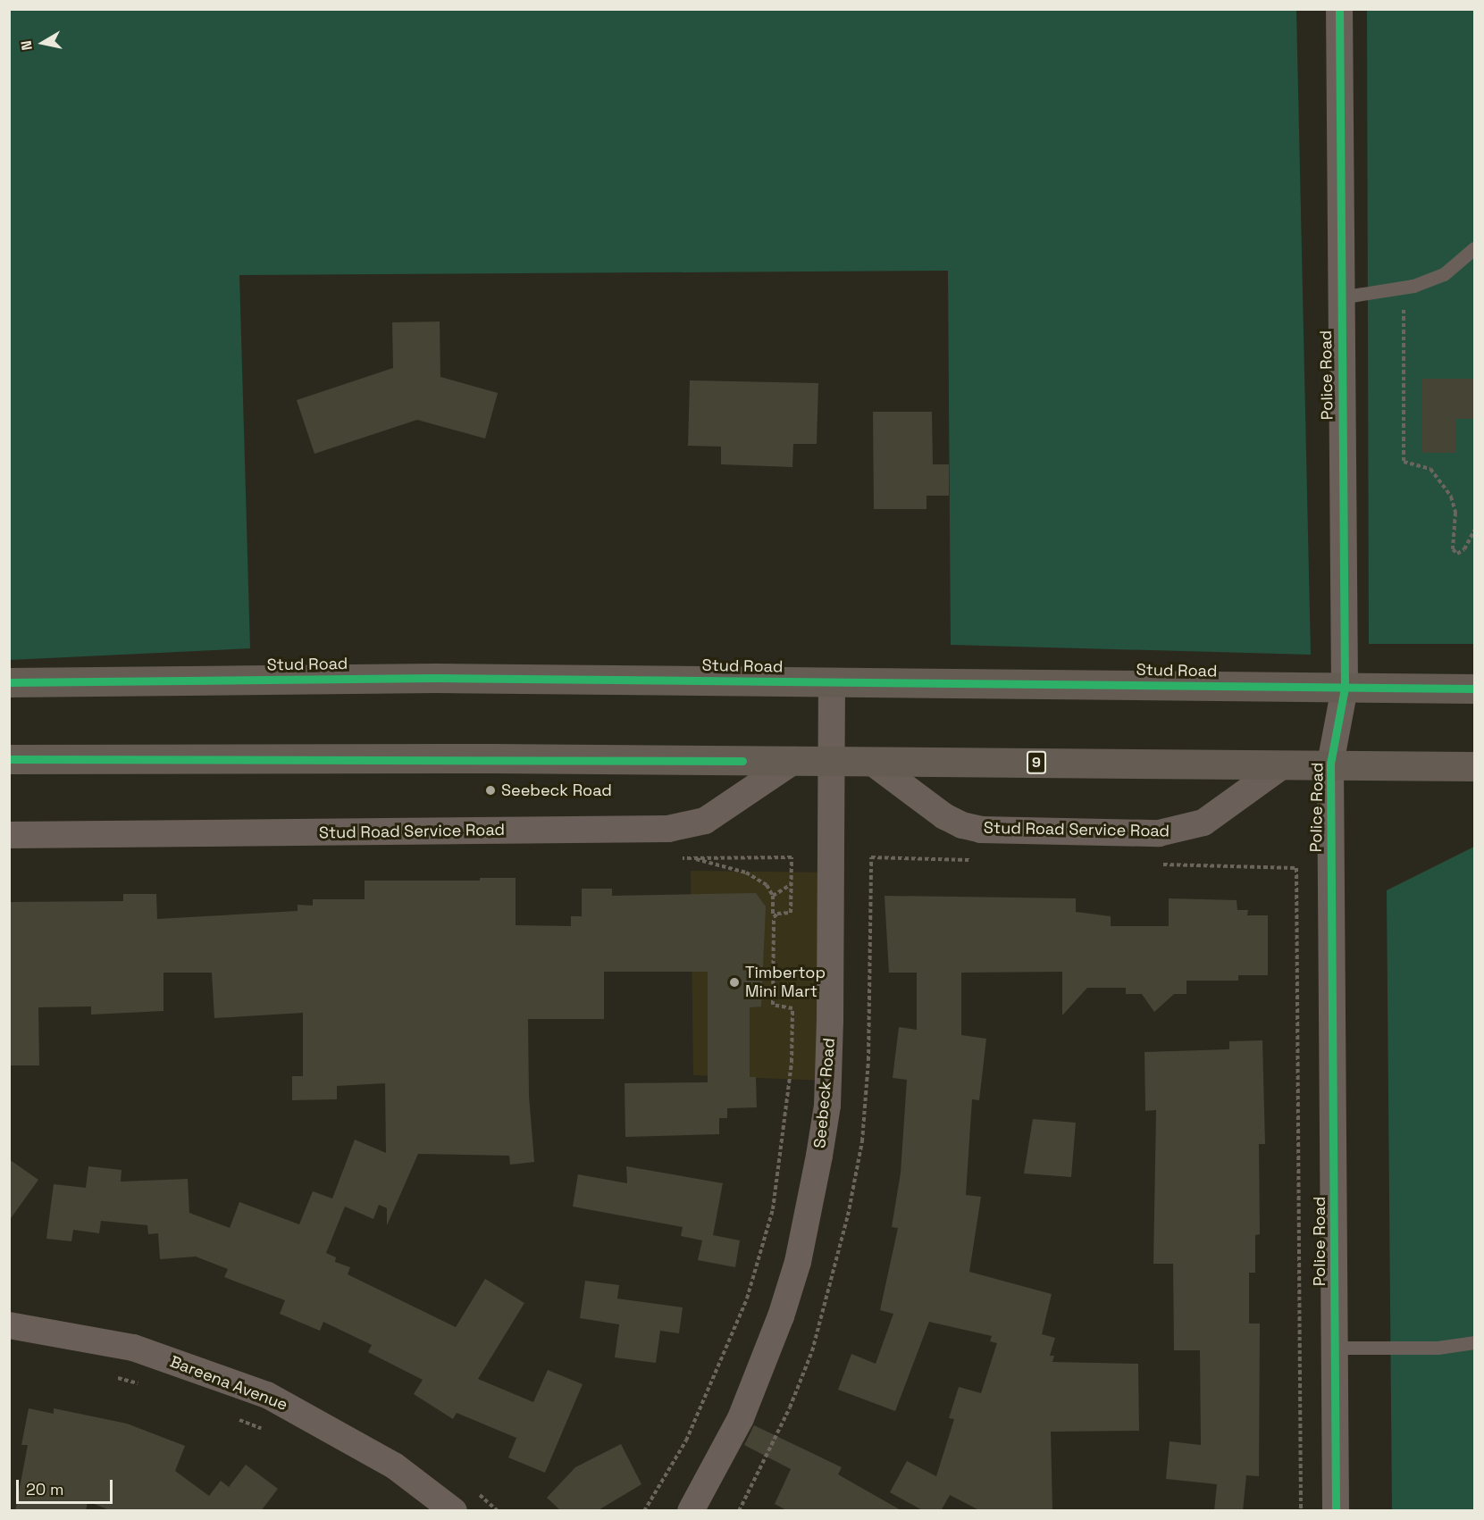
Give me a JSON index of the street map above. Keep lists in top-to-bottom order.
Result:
{
  "streets": {
    "highway": ["Stud Road", "9"],
    "street": [
      "Police Road",
      "Stud Road Service Road",
      "Seebeck Road",
      "Bareena Avenue"
    ]
  },
  "crossings": [
    ["Police Road", "Stud Road"],
    ["Police Road", "9"],
    ["Stud Road", "Seebeck Road"],
    ["9", "Stud Road Service Road"],
    ["9", "Seebeck Road"]
  ],
  "places": ["Seebeck Road", "Timbertop Mini Mart"],
  "scale_bar": "20 m",
  "north": "left"
}
